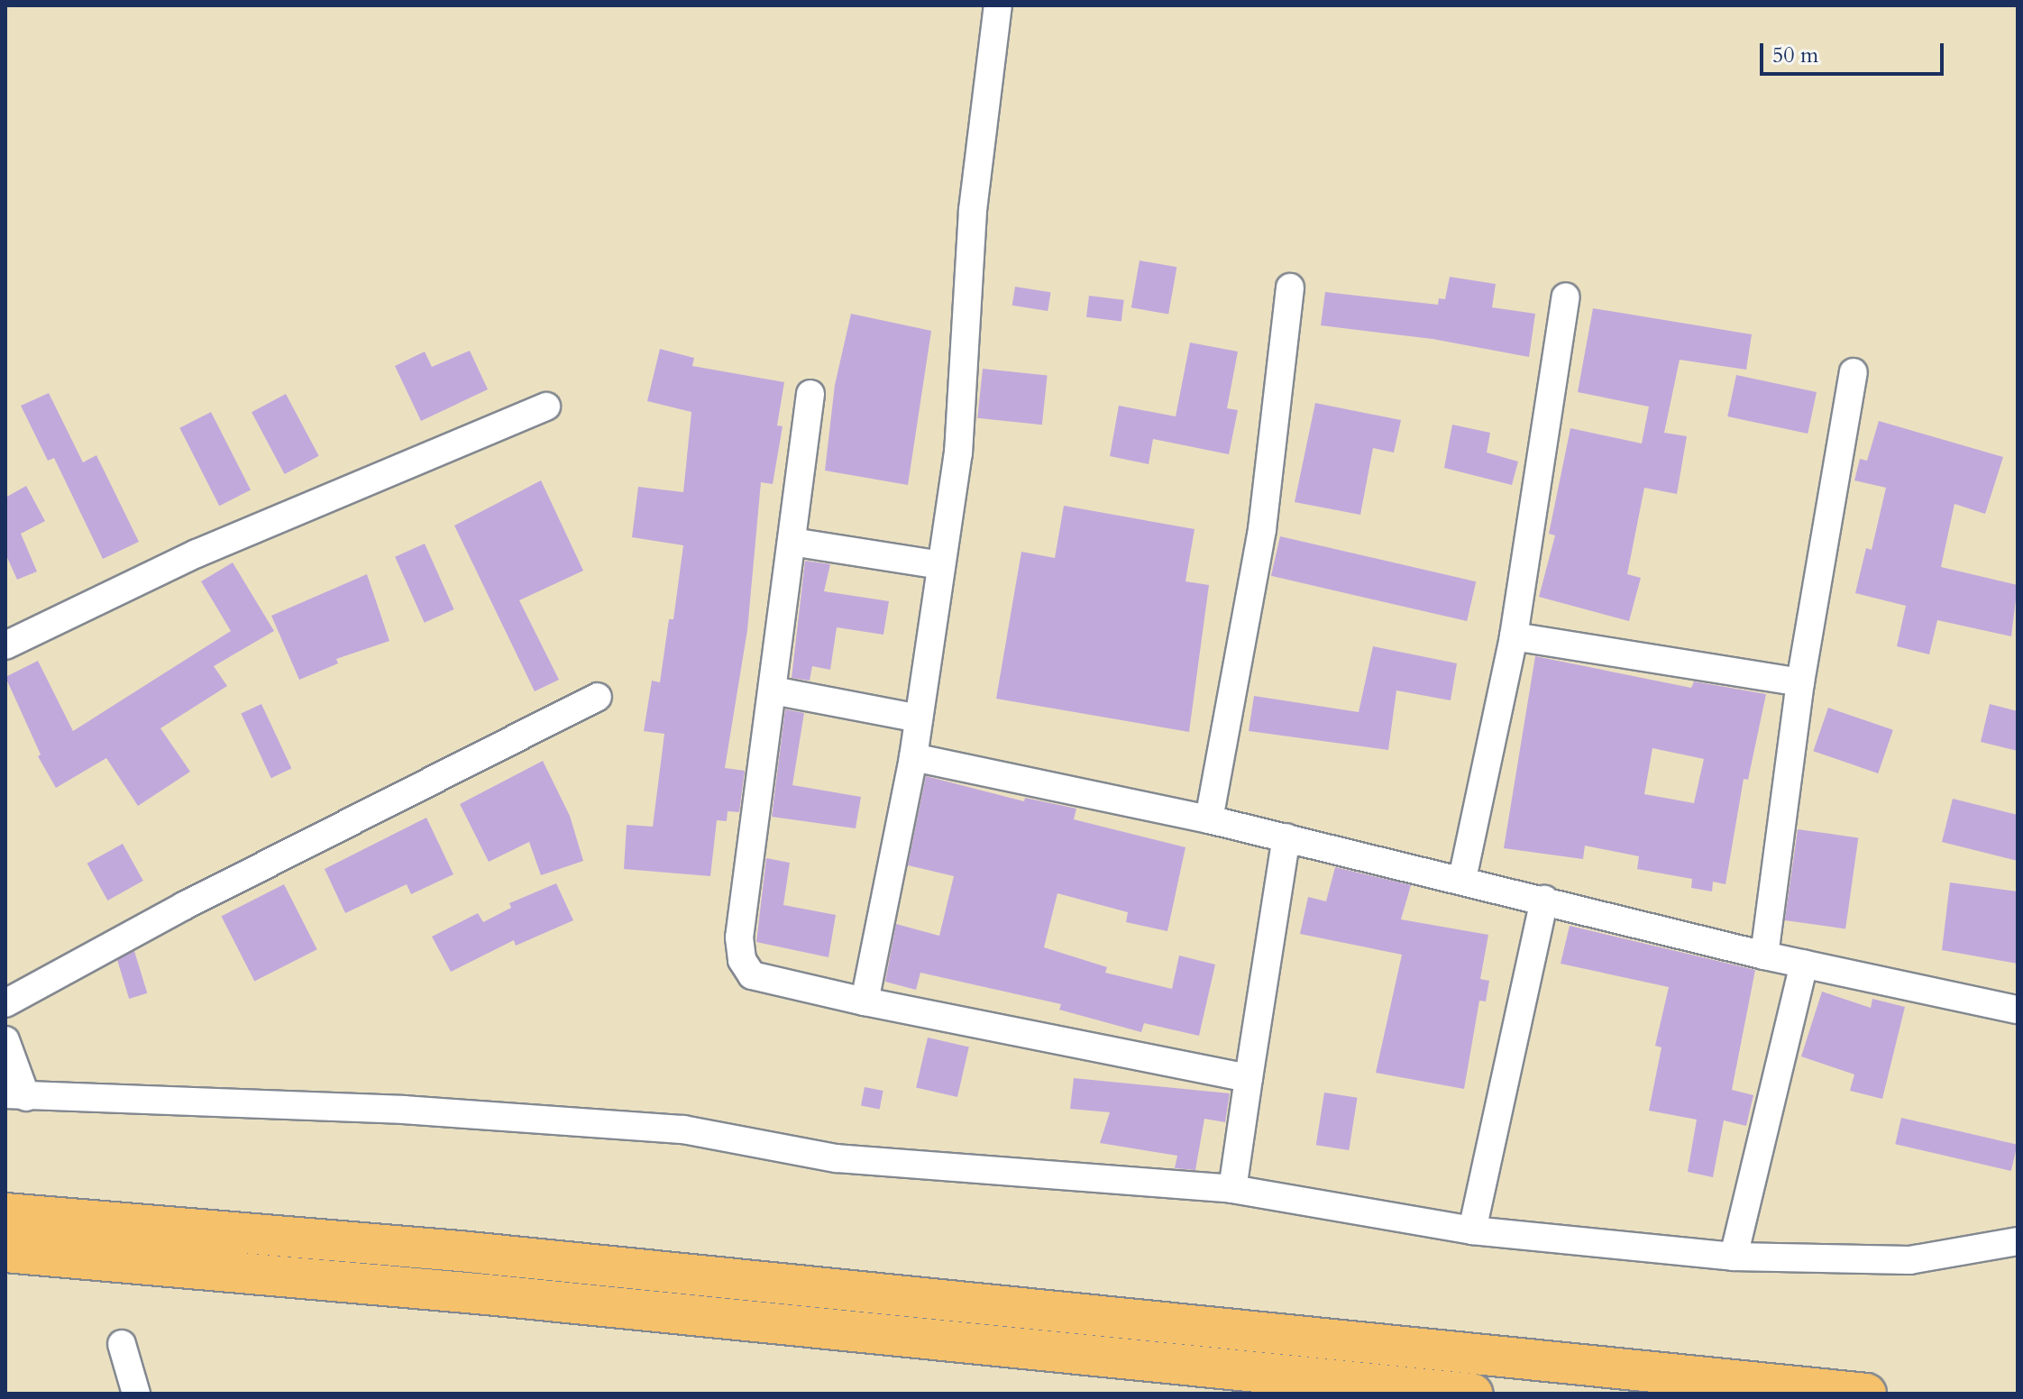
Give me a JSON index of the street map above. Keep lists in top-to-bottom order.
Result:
{
  "scale_bar": "50 m"
}
